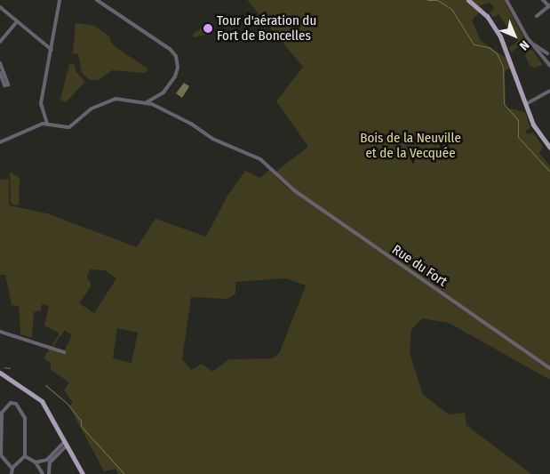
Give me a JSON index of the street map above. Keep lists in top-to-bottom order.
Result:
{
  "streets": {
    "street": ["Rue du Fort"]
  },
  "parks": ["Bois de la Neuville et de la Vecquée"],
  "places": ["Tour d'aération du Fort de Boncelles"],
  "north": "bottom right"
}
